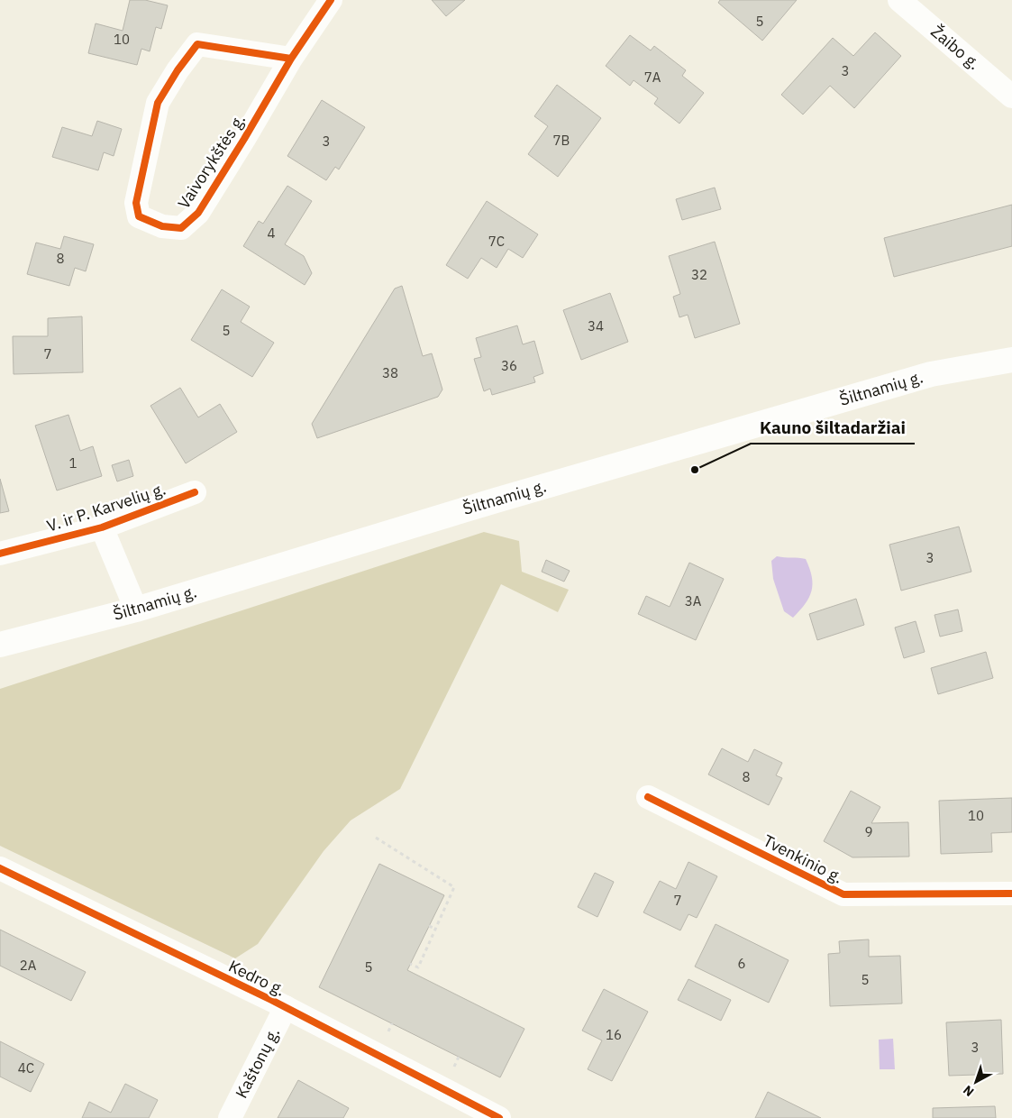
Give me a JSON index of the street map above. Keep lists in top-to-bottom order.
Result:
{
  "streets": {
    "main road": ["Šiltnamių g."],
    "street": [
      "Žaibo g.",
      "Vaivorykštės g.",
      "V. ir P. Karvelių g.",
      "Tvenkinio g.",
      "Kedro g.",
      "Kaštonų g."
    ]
  },
  "crossings": [
    ["Šiltnamių g.", "V. ir P. Karvelių g."],
    ["Kedro g.", "Kaštonų g."]
  ],
  "places": ["Kauno šiltadaržiai"],
  "house_numbers": [
    "5",
    "10",
    "3",
    "7A",
    "7B",
    "3",
    "4",
    "7C",
    "8",
    "32",
    "34",
    "5",
    "7",
    "36",
    "38",
    "1",
    "3",
    "3A",
    "8",
    "10",
    "9",
    "7",
    "6",
    "2A",
    "5",
    "5",
    "16",
    "3",
    "4C"
  ],
  "north": "bottom left"
}
